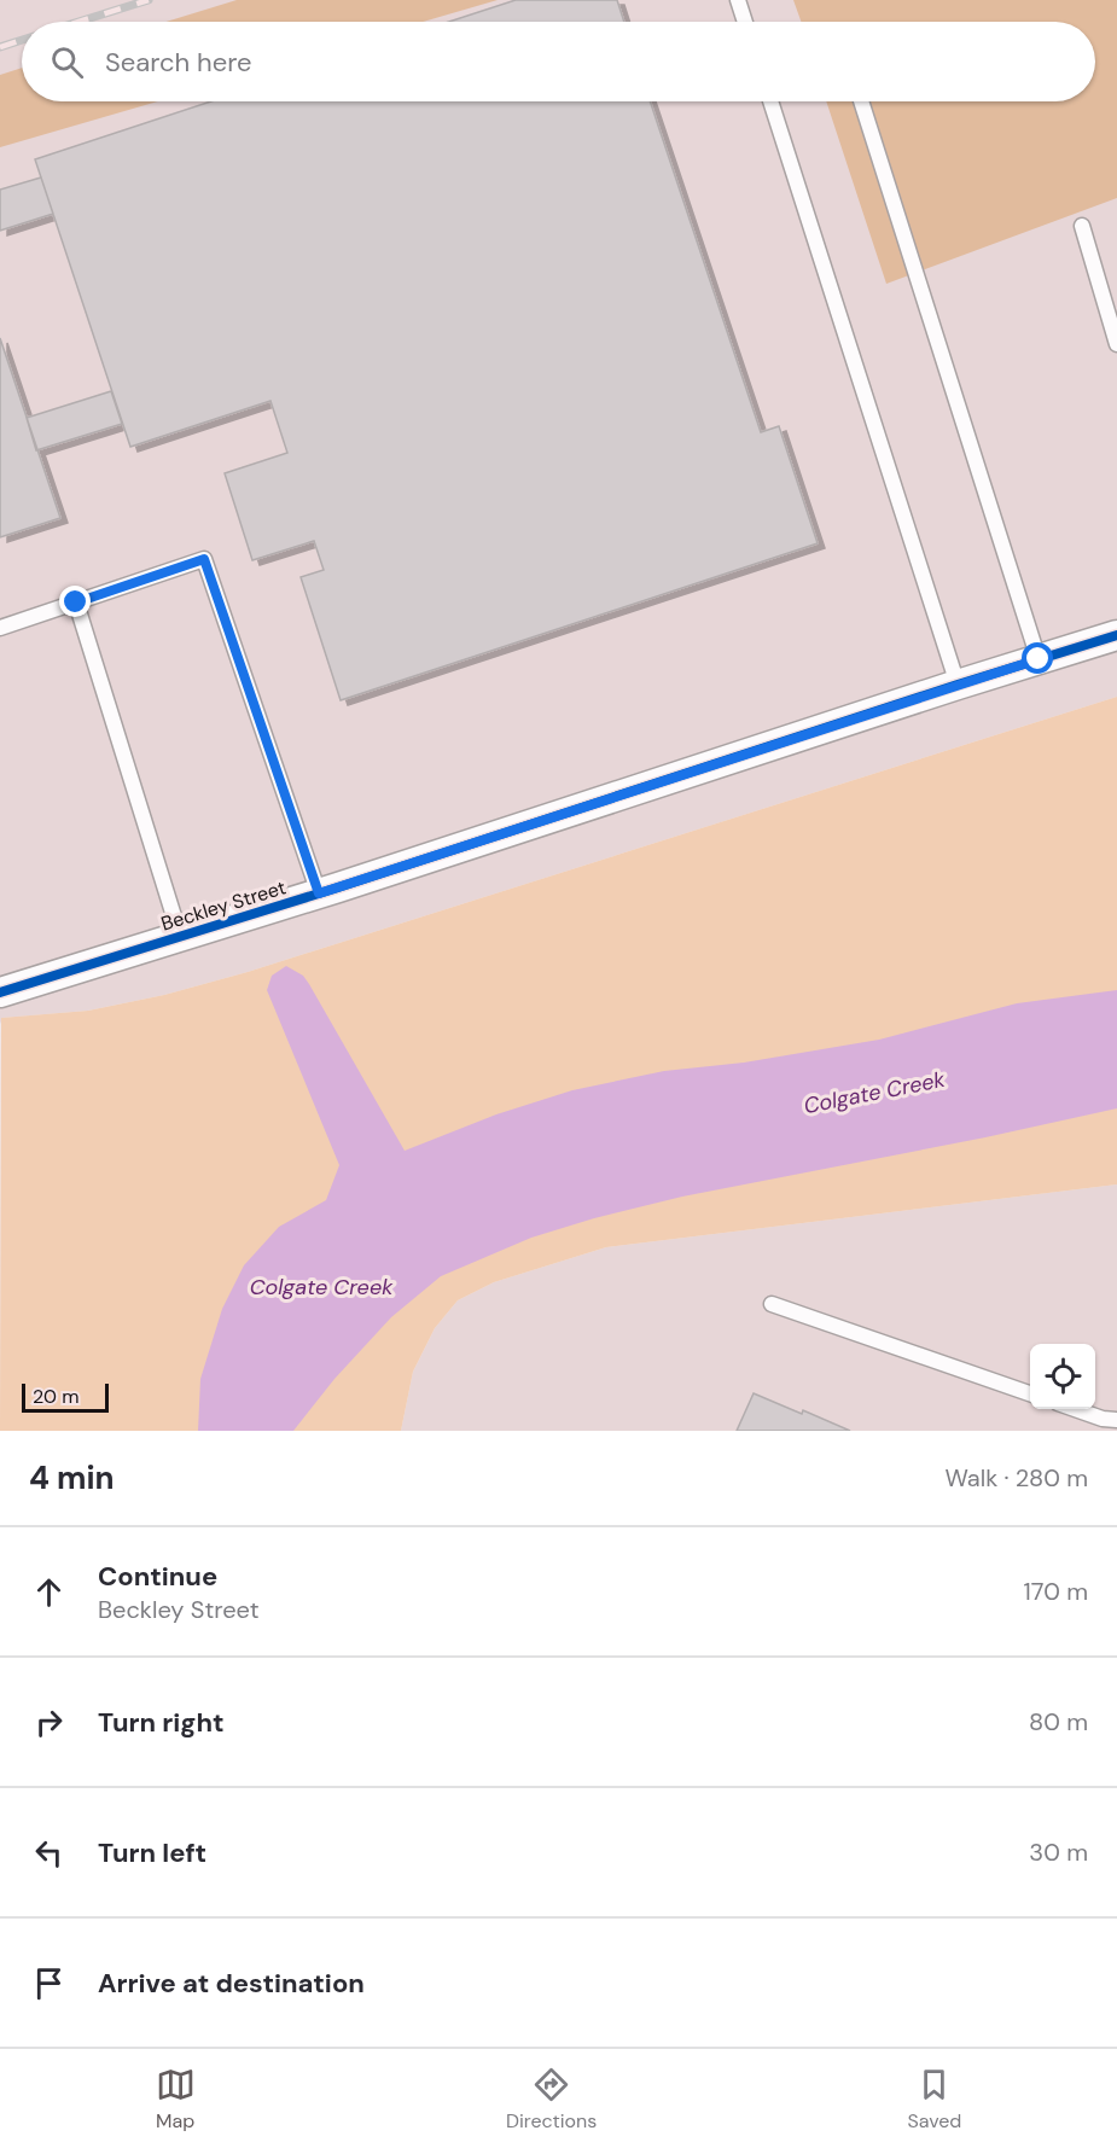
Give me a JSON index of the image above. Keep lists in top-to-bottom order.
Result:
{
  "streets": {
    "street": ["Beckley Street"]
  },
  "water": ["Colgate Creek"],
  "scale_bar": "20 m",
  "page": {
    "search": "Search here",
    "scale": "20 m",
    "heading": ["4 min", "Walk · 280 m"],
    "list": [
      ["Continue", "Beckley Street", "170 m"],
      ["Turn right", "80 m"],
      ["Turn left", "30 m"],
      "Arrive at destination"
    ],
    "nav": ["Map", "Directions", "Saved"]
  }
}
